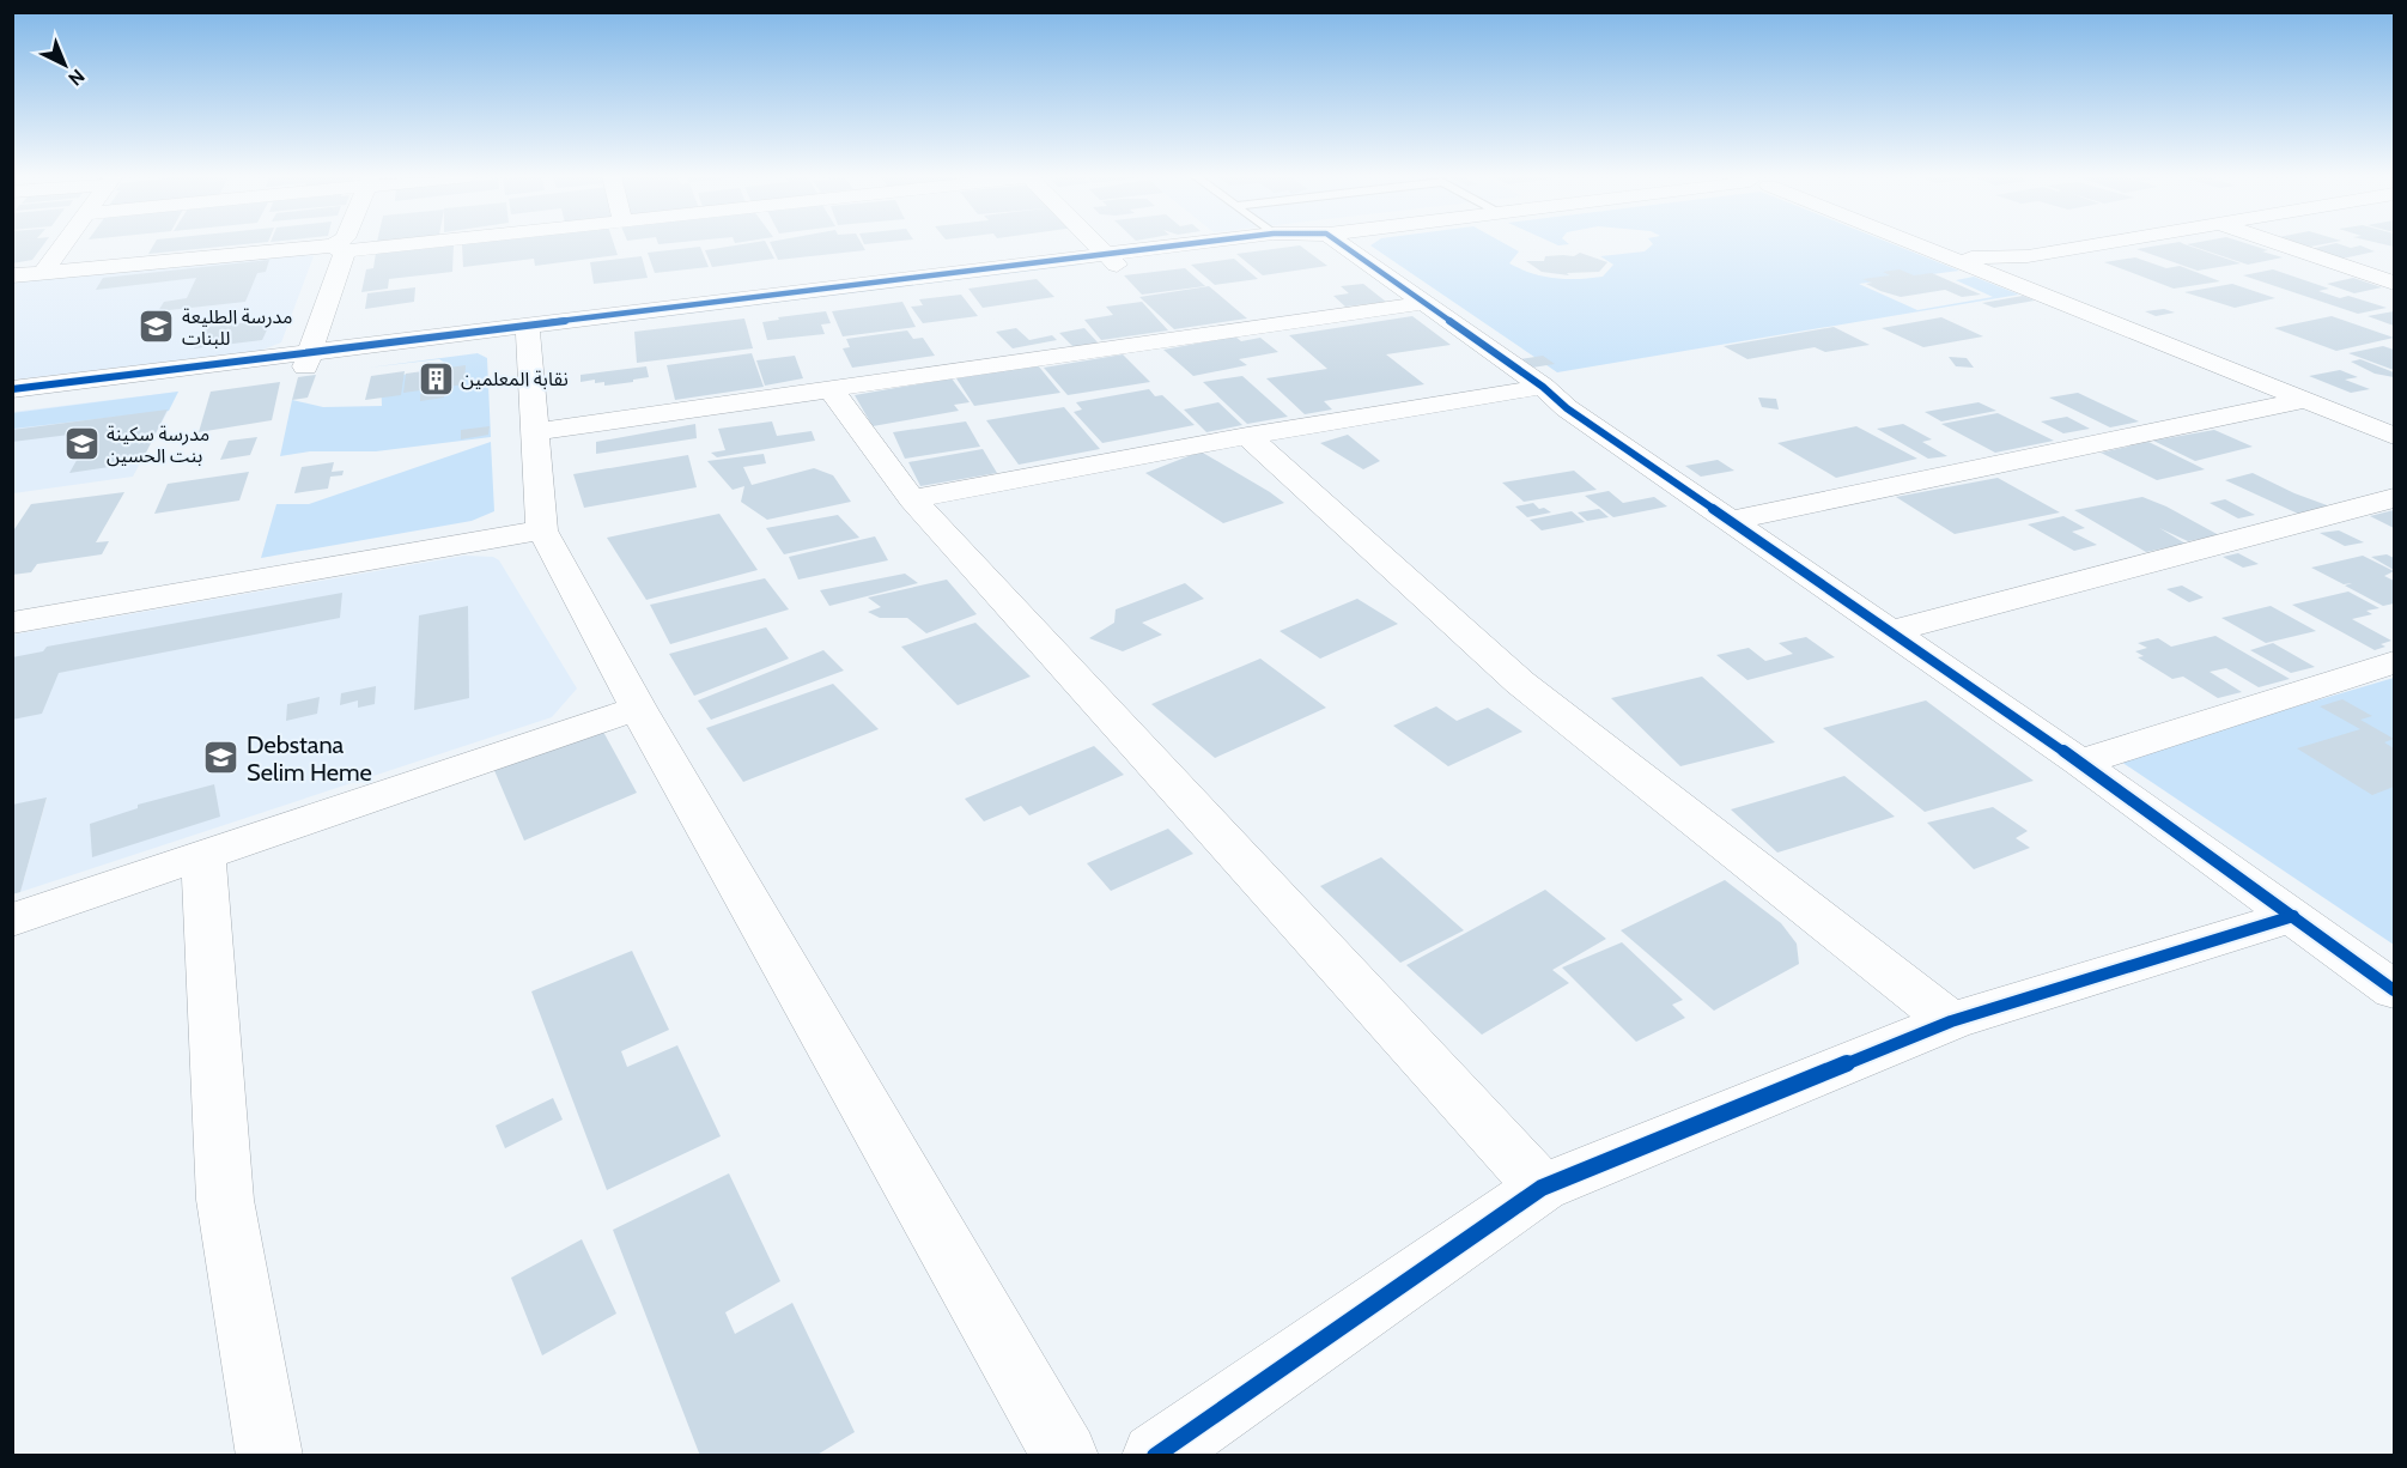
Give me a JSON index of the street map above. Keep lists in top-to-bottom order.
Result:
{
  "places": {
    "school or university": ["مدرسة الطليعة للبنات", "مدرسة سكينة بنت الحسين", "Debstana Selim Heme"],
    "building": ["نقابة المعلمين"]
  },
  "north": "bottom right"
}
